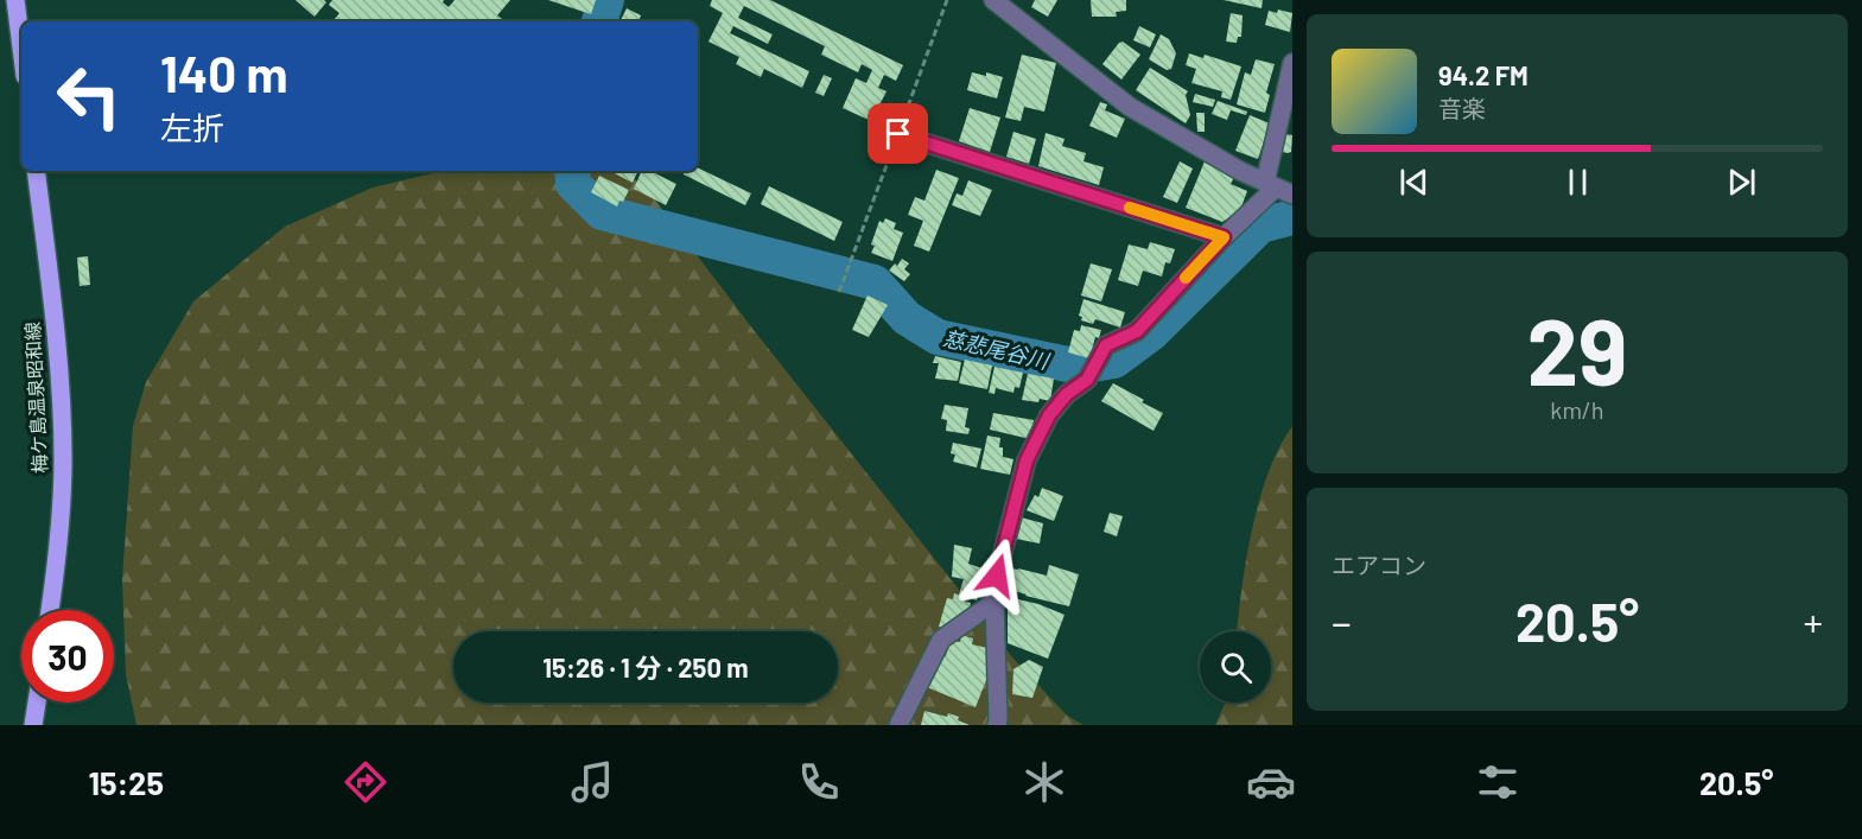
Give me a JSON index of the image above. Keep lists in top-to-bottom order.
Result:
{
  "streets": {
    "main road": ["梅ケ島温泉昭和線"]
  },
  "water": ["慈悲尾谷川"],
  "page": {
    "turn": ["140 m", "左折"],
    "song": ["94.2 FM", "音楽"],
    "tile": [
      ["29", "km/h"],
      "エアコン"
    ],
    "heat": ["−", "20.5°", "+"],
    "limit": "30",
    "trip": "15:26 · 1 分 · 250 m",
    "tabs": ["15:25", "20.5°"]
  }
}
